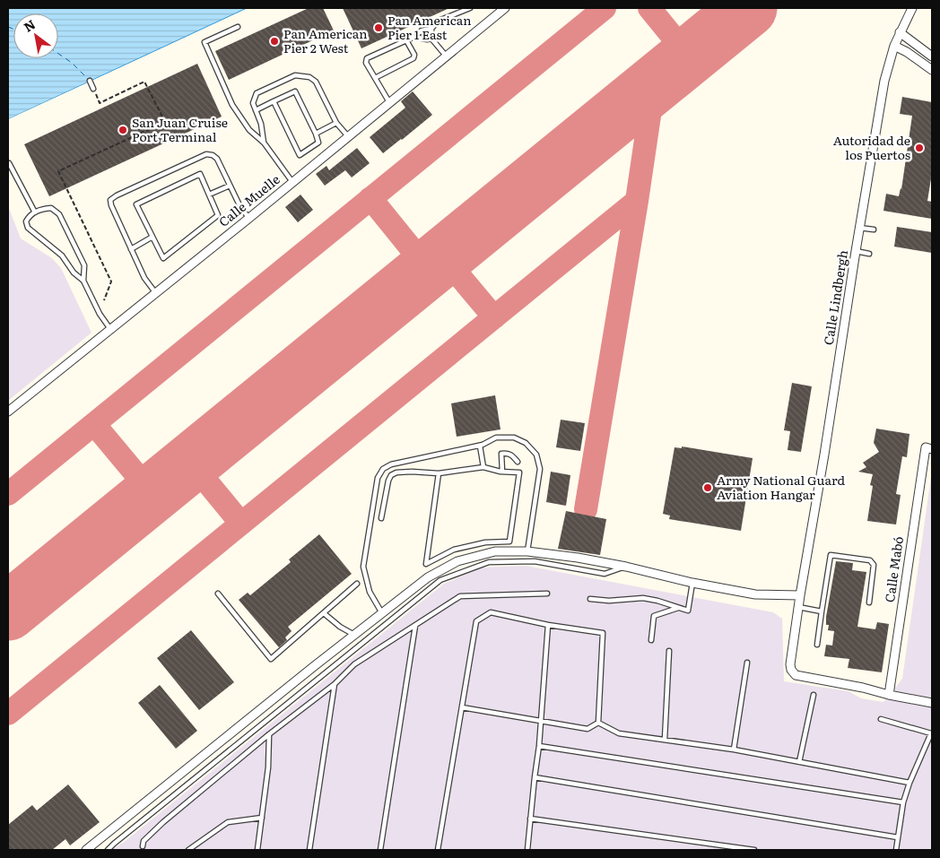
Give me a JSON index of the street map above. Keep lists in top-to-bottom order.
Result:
{
  "streets": {
    "street": ["Calle Muelle", "Calle Lindbergh", "Calle Mabó"]
  },
  "crossings": [
    ["Calle Lindbergh", "Calle Mabó"]
  ],
  "places": [
    "Pan American Pier 1 East",
    "Pan American Pier 2 West",
    "San Juan Cruise Port Terminal",
    "Autoridad de los Puertos",
    "Army National Guard Aviation Hangar"
  ],
  "north": "top left"
}
